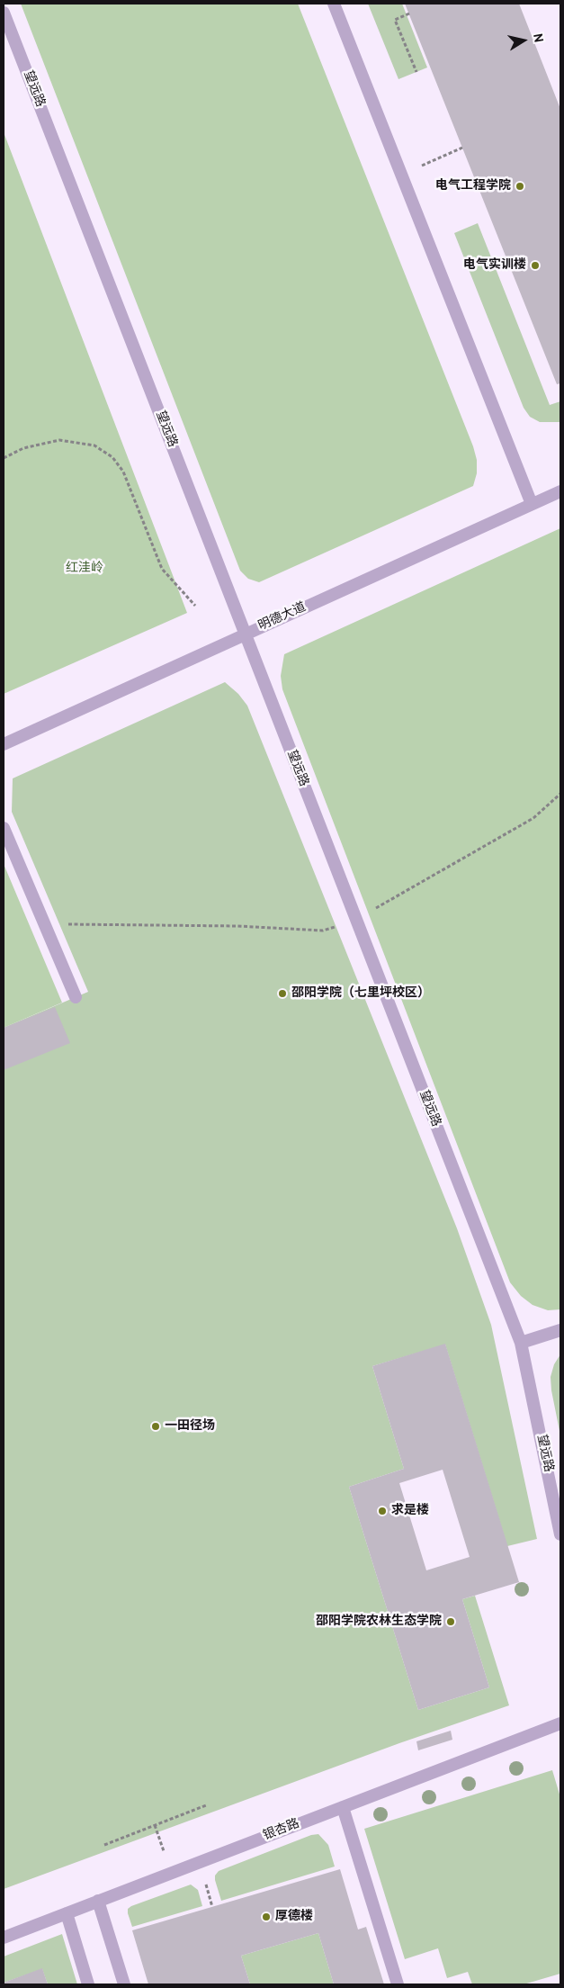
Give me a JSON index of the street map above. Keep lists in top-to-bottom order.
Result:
{
  "streets": {
    "lane": ["望远路", "明德大道", "银杏路"]
  },
  "crossings": [
    ["望远路", "明德大道"]
  ],
  "parks": ["红洼岭"],
  "places": [
    "电气工程学院",
    "电气实训楼",
    "邵阳学院（七里坪校区）",
    "一田径场",
    "求是楼",
    "邵阳学院农林生态学院",
    "厚德楼"
  ],
  "north": "right"
}
